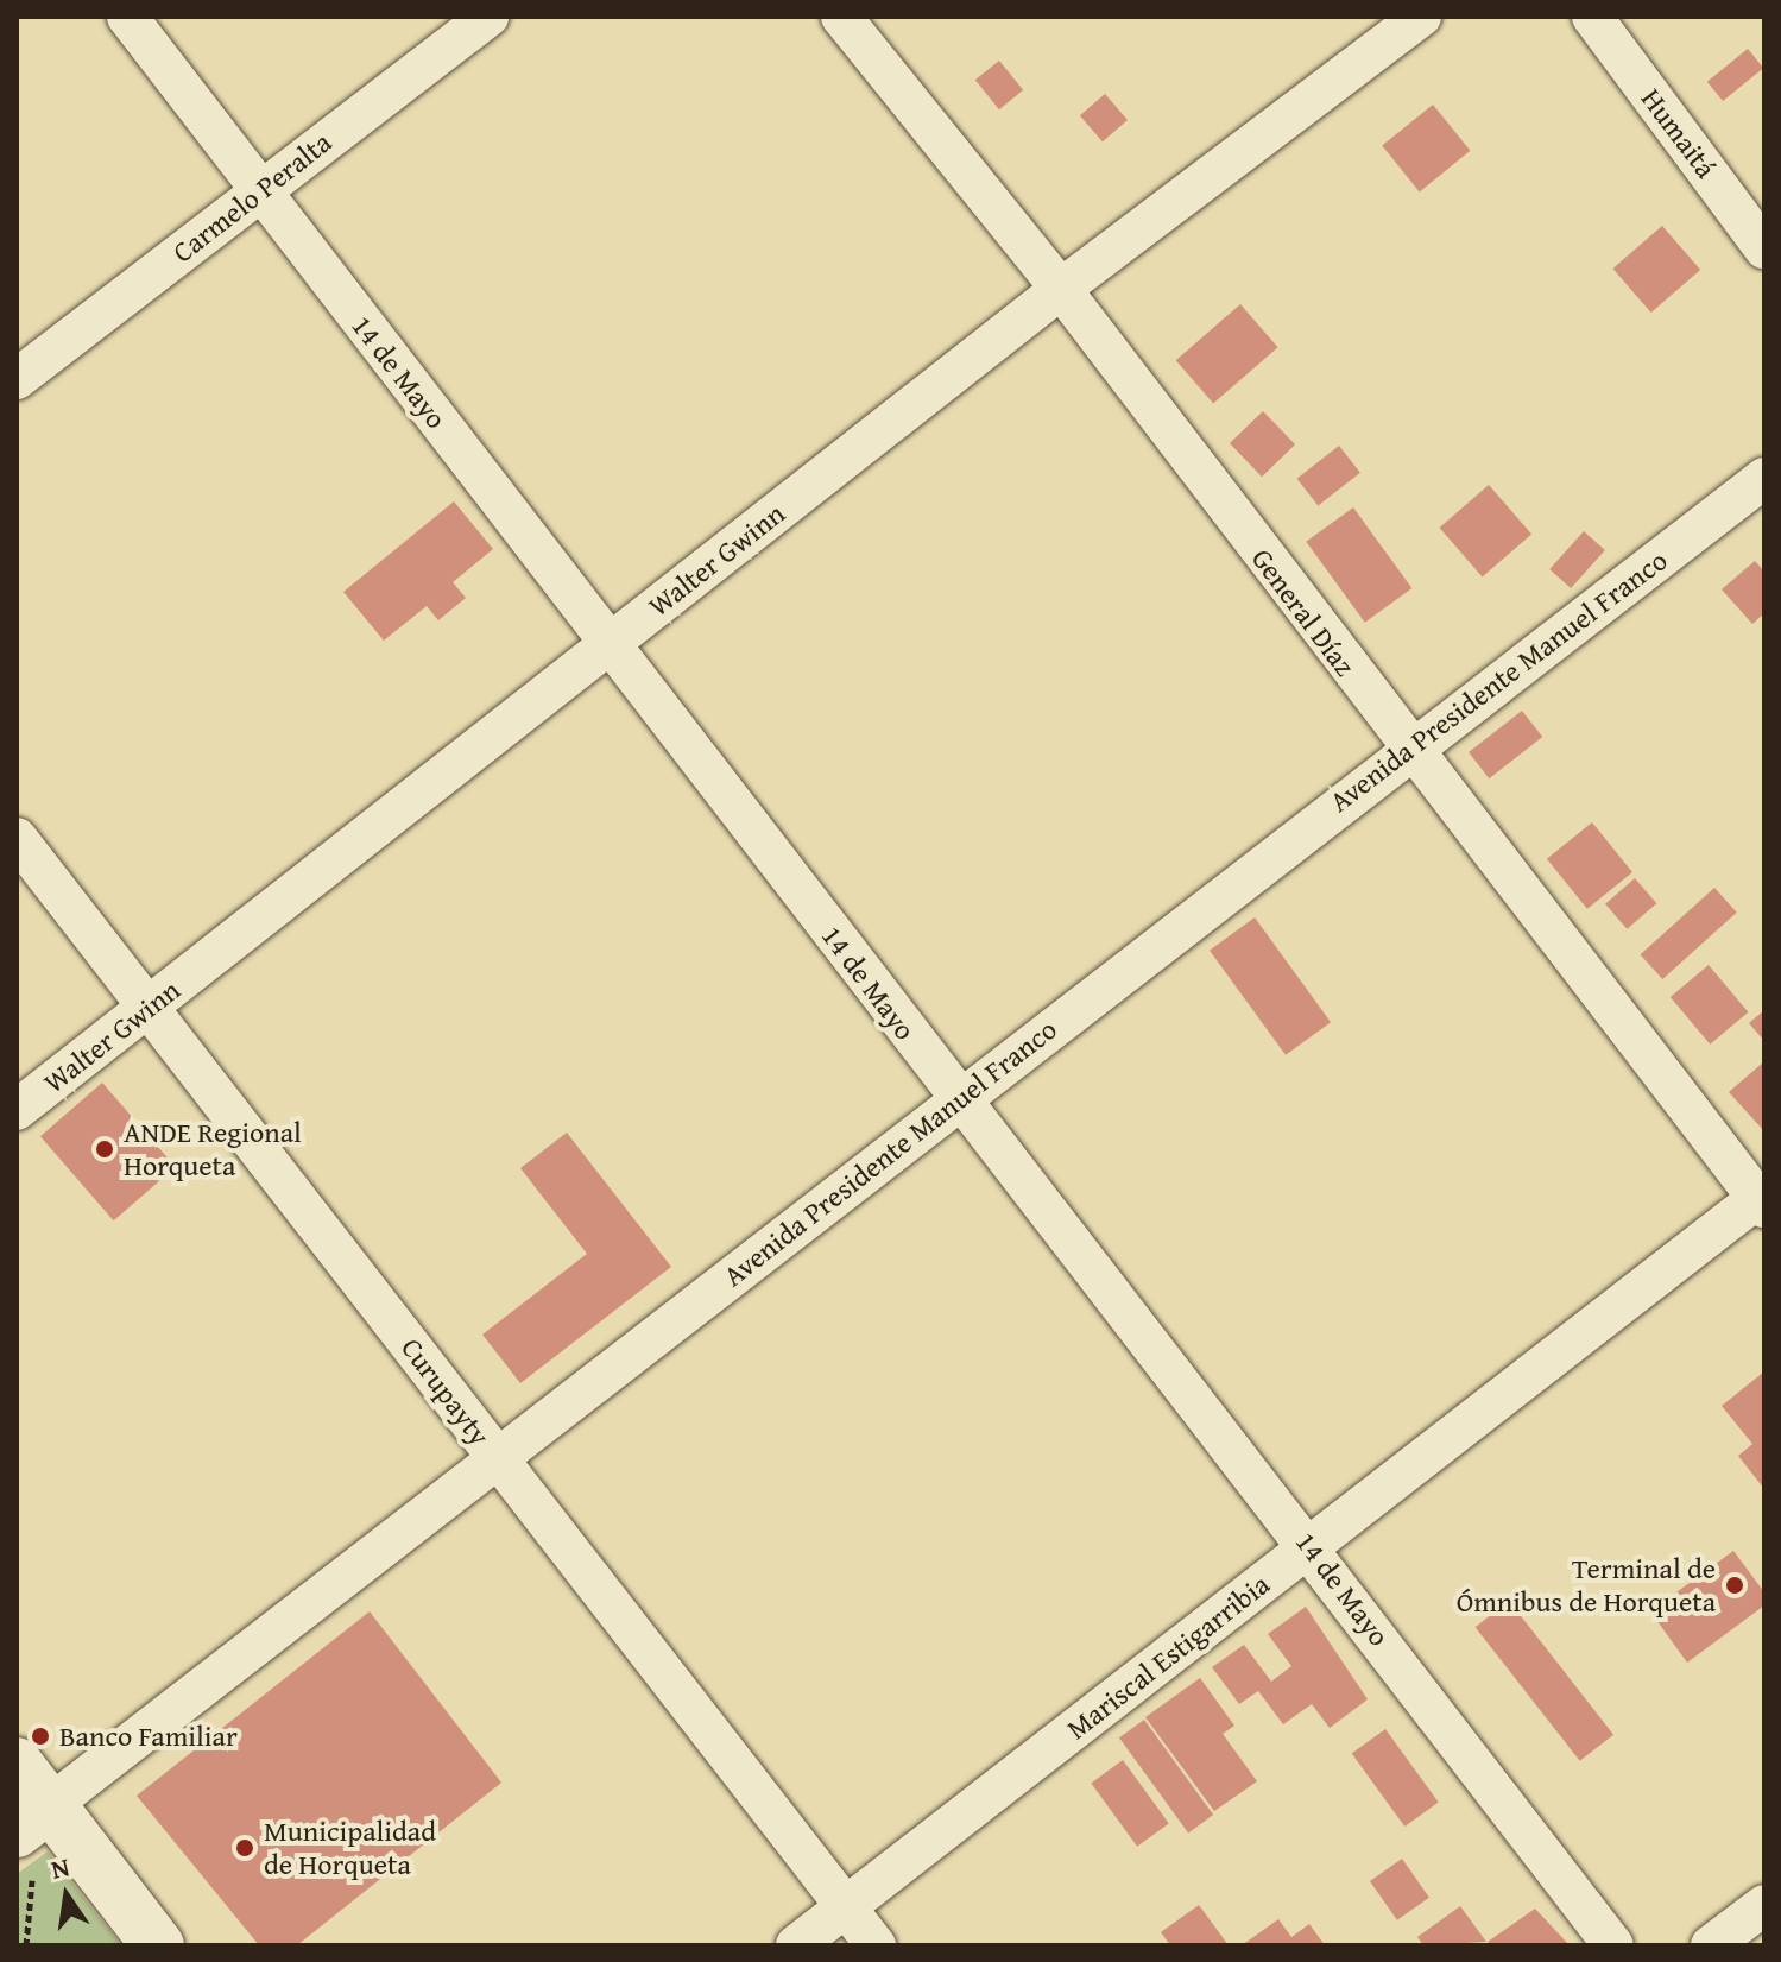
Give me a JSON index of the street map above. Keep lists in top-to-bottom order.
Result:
{
  "streets": {
    "street": [
      "Humaitá",
      "Carmelo Peralta",
      "14 de Mayo",
      "Walter Gwinn",
      "General Díaz",
      "Avenida Presidente Manuel Franco",
      "Curupayty",
      "Mariscal Estigarribia"
    ]
  },
  "crossings": [
    ["Carmelo Peralta", "14 de Mayo"],
    ["14 de Mayo", "Walter Gwinn"],
    ["14 de Mayo", "Avenida Presidente Manuel Franco"],
    ["14 de Mayo", "Mariscal Estigarribia"],
    ["Walter Gwinn", "General Díaz"],
    ["Walter Gwinn", "Curupayty"],
    ["General Díaz", "Avenida Presidente Manuel Franco"],
    ["General Díaz", "Mariscal Estigarribia"],
    ["Avenida Presidente Manuel Franco", "Curupayty"],
    ["Curupayty", "Mariscal Estigarribia"]
  ],
  "places": [
    "ANDE Regional Horqueta",
    "Terminal de Ómnibus de Horqueta",
    "Banco Familiar",
    "Municipalidad de Horqueta"
  ],
  "north": "top"
}
